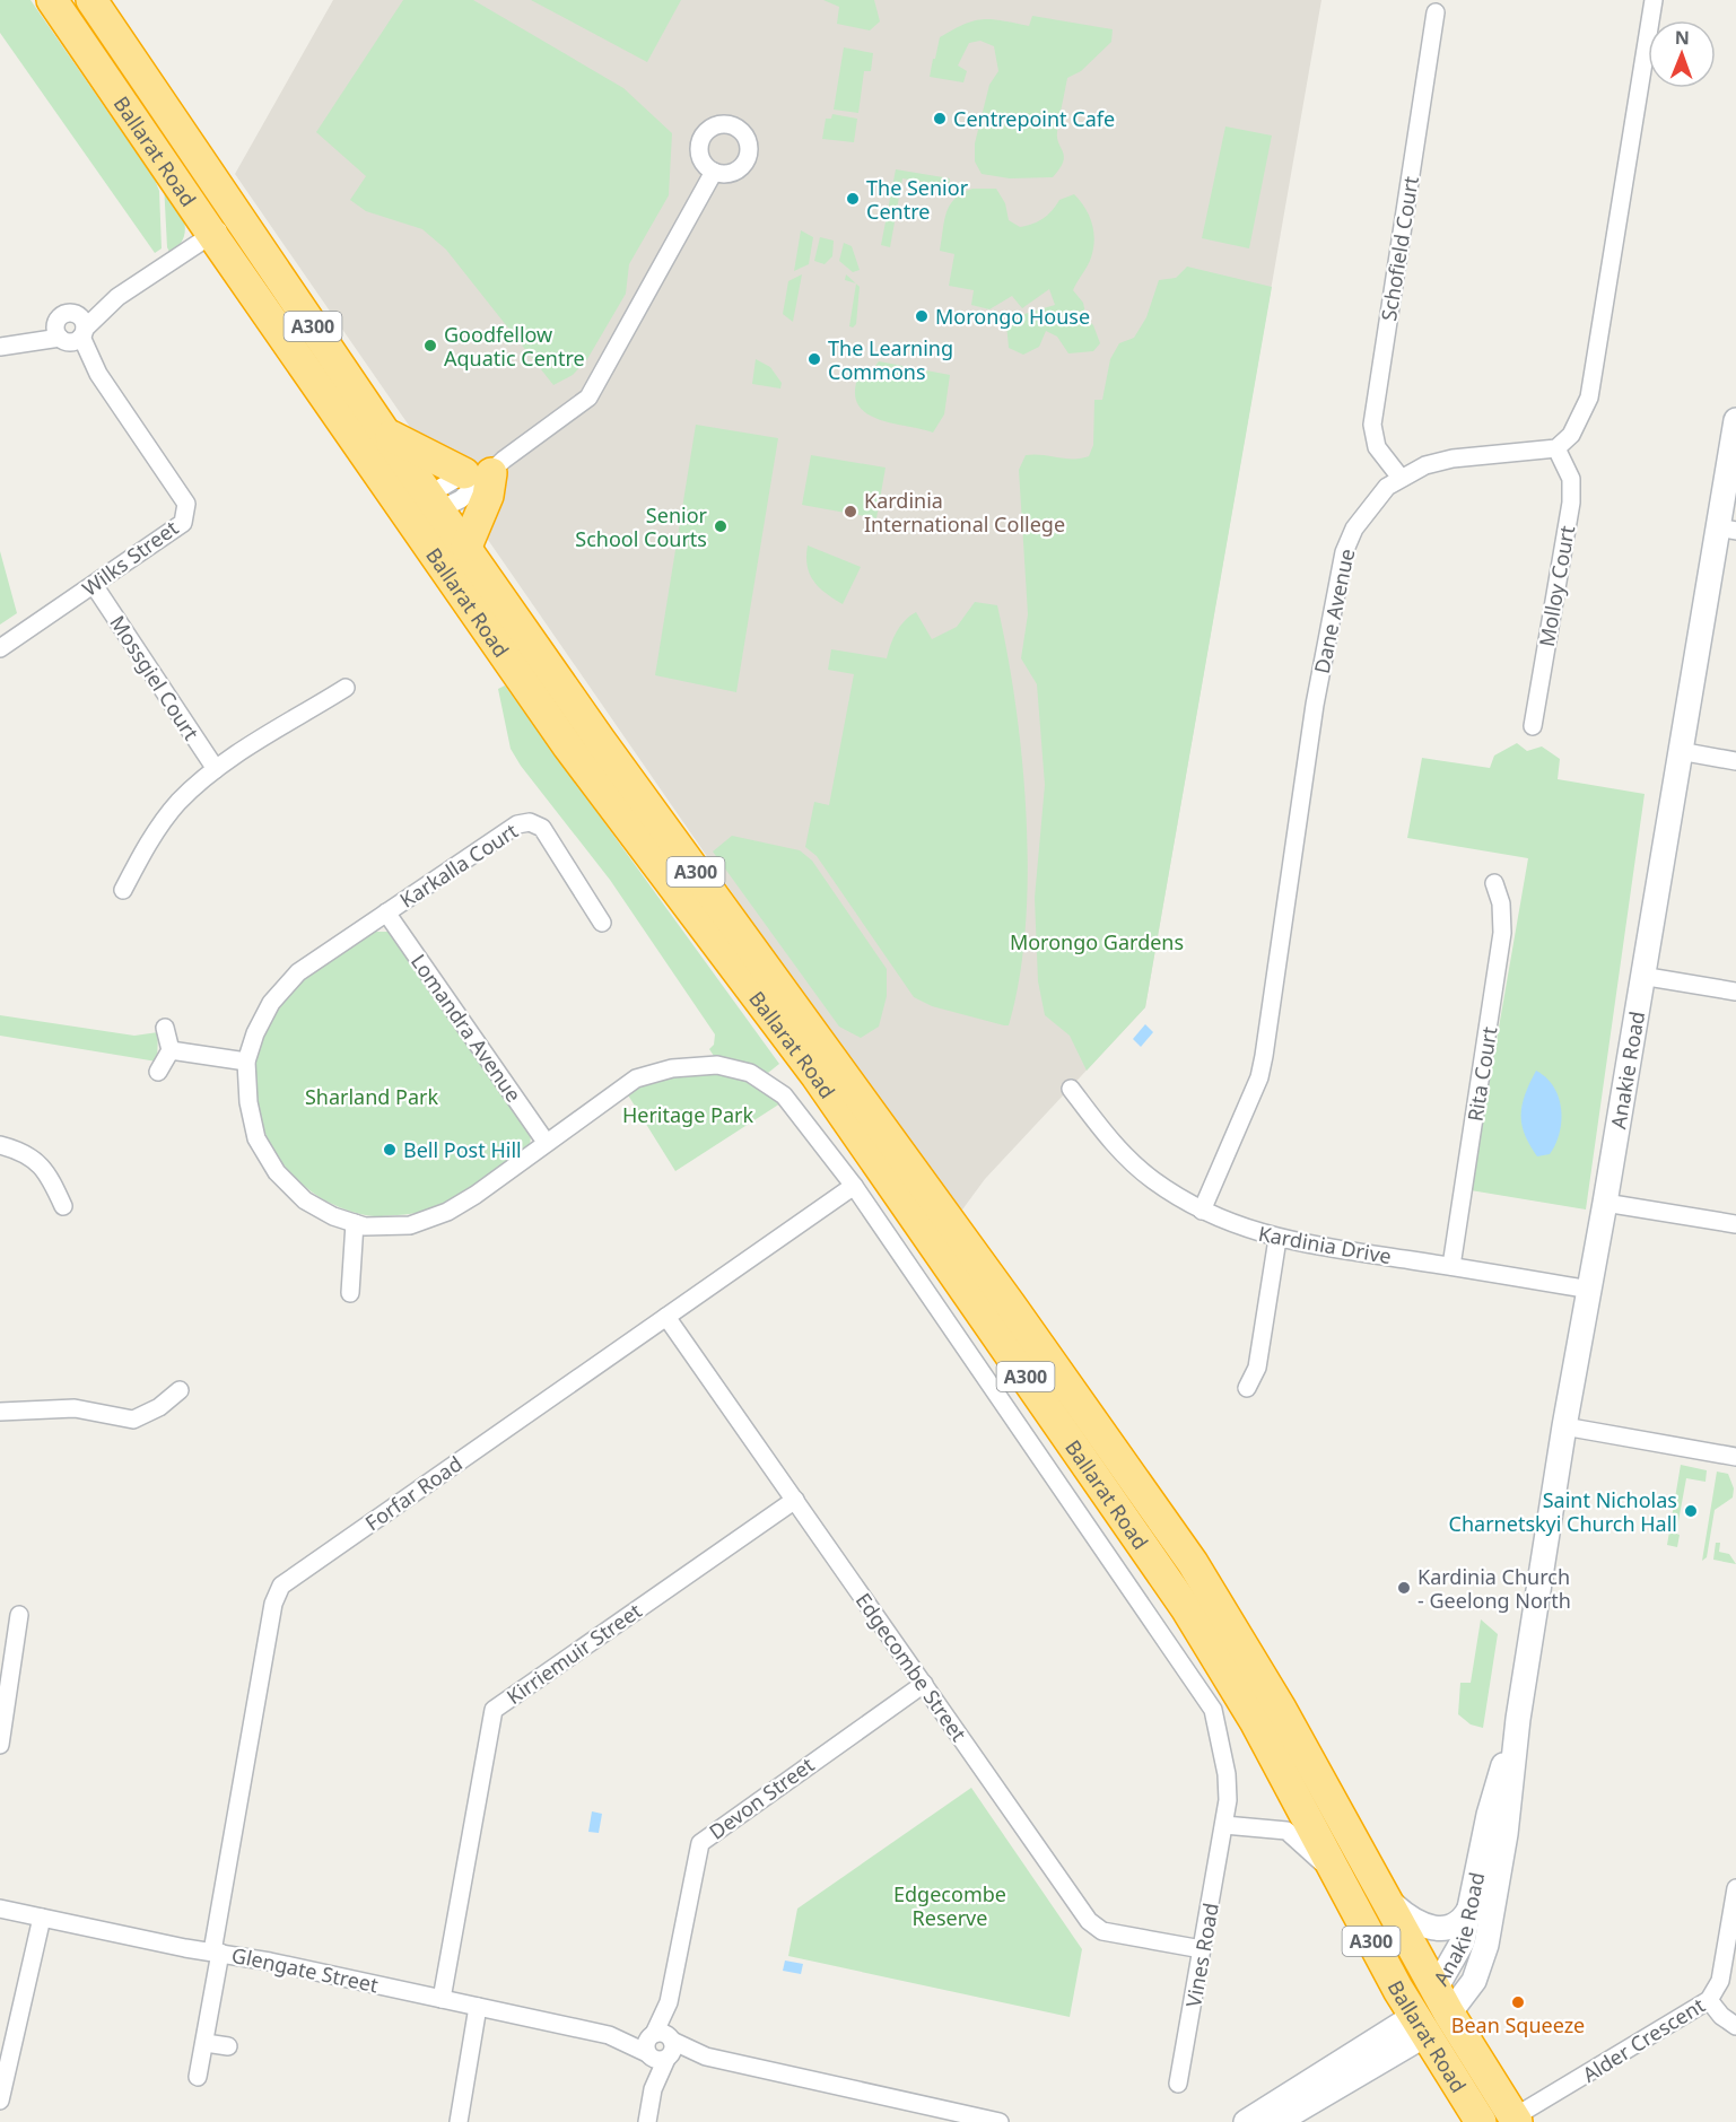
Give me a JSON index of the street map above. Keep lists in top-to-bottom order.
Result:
{
  "streets": {
    "highway": ["Ballarat Road", "A300", "Anakie Road"],
    "street": [
      "Schofield Court",
      "Wilks Street",
      "Molloy Court",
      "Dane Avenue",
      "Mossgiel Court",
      "Karkalla Court",
      "Lomandra Avenue",
      "Rita Court",
      "Kardinia Drive",
      "Forfar Road",
      "Kirriemuir Street",
      "Edgecombe Street",
      "Devon Street",
      "Vines Road",
      "Glengate Street",
      "Alder Crescent"
    ]
  },
  "crossings": [
    ["Ballarat Road", "Lomandra Avenue"],
    ["Ballarat Road", "Anakie Road"],
    ["Ballarat Road", "Forfar Road"],
    ["Ballarat Road", "Vines Road"],
    ["Ballarat Road", "Alder Crescent"],
    ["Schofield Court", "Dane Avenue"],
    ["Wilks Street", "Mossgiel Court"],
    ["Molloy Court", "Dane Avenue"],
    ["Dane Avenue", "Kardinia Drive"],
    ["Karkalla Court", "Lomandra Avenue"],
    ["Anakie Road", "Kardinia Drive"],
    ["Rita Court", "Kardinia Drive"],
    ["Forfar Road", "Edgecombe Street"],
    ["Forfar Road", "Glengate Street"],
    ["Kirriemuir Street", "Edgecombe Street"],
    ["Kirriemuir Street", "Glengate Street"],
    ["Edgecombe Street", "Devon Street"],
    ["Edgecombe Street", "Vines Road"],
    ["Devon Street", "Glengate Street"]
  ],
  "parks": [
    "Morongo Gardens",
    "Sharland Park",
    "Heritage Park",
    "Edgecombe Reserve"
  ],
  "places": [
    "Centrepoint Cafe",
    "The Senior Centre",
    "Morongo House",
    "Goodfellow Aquatic Centre",
    "The Learning Commons",
    "Kardinia International College",
    "Senior School Courts",
    "Bell Post Hill",
    "Saint Nicholas Charnetskyi Church Hall",
    "Kardinia Church - Geelong North",
    "Bean Squeeze"
  ],
  "north": "top"
}
